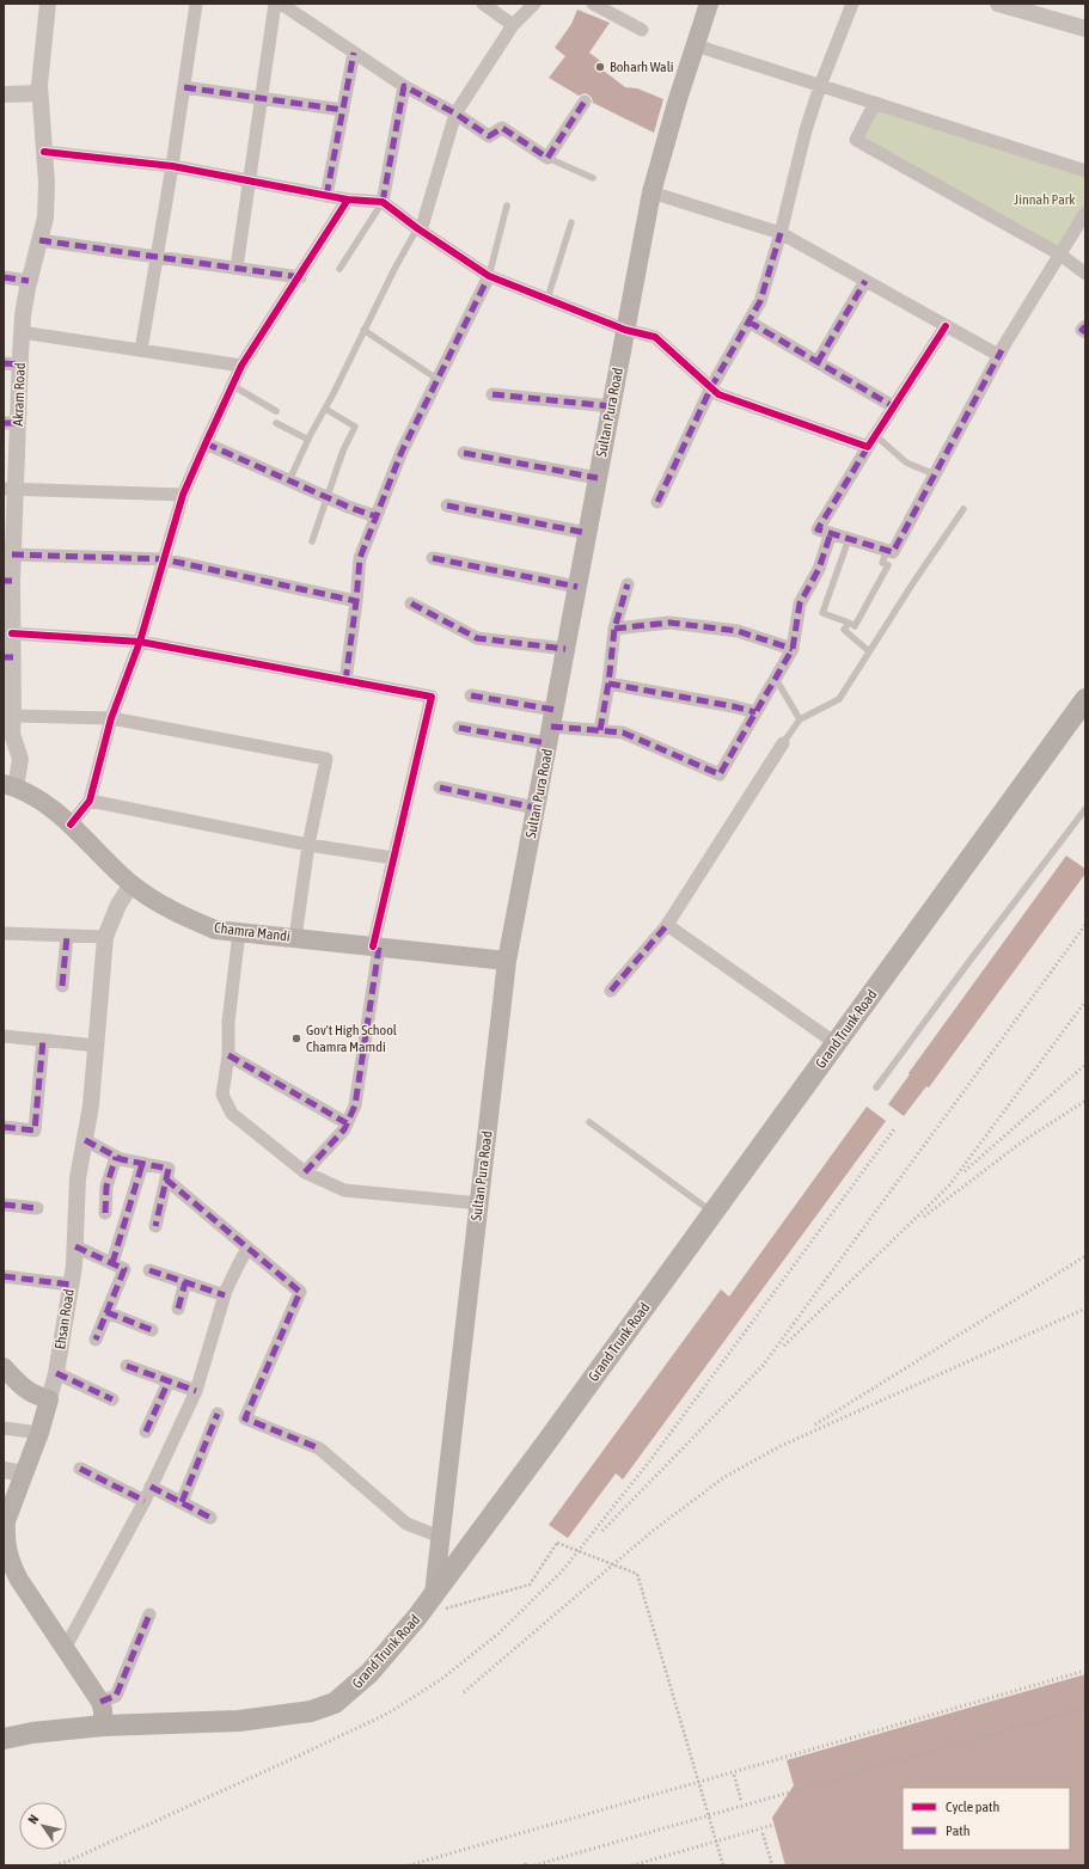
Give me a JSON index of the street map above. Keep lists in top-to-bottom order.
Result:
{
  "streets": {
    "main road": [
      "Sultan Pura Road",
      "Chamra Mandi",
      "Grand Trunk Road",
      "Ehsan Road"
    ],
    "street": ["Akram Road"]
  },
  "crossings": [
    ["Akram Road", "Chamra Mandi"],
    ["Sultan Pura Road", "Chamra Mandi"],
    ["Sultan Pura Road", "Grand Trunk Road"],
    ["Chamra Mandi", "Ehsan Road"],
    ["Grand Trunk Road", "Ehsan Road"]
  ],
  "parks": ["Jinnah Park"],
  "places": ["Boharh Wali", "Gov't High School Chamra Mamdi"],
  "legend": ["Cycle path", "Path"],
  "north": "top left"
}
